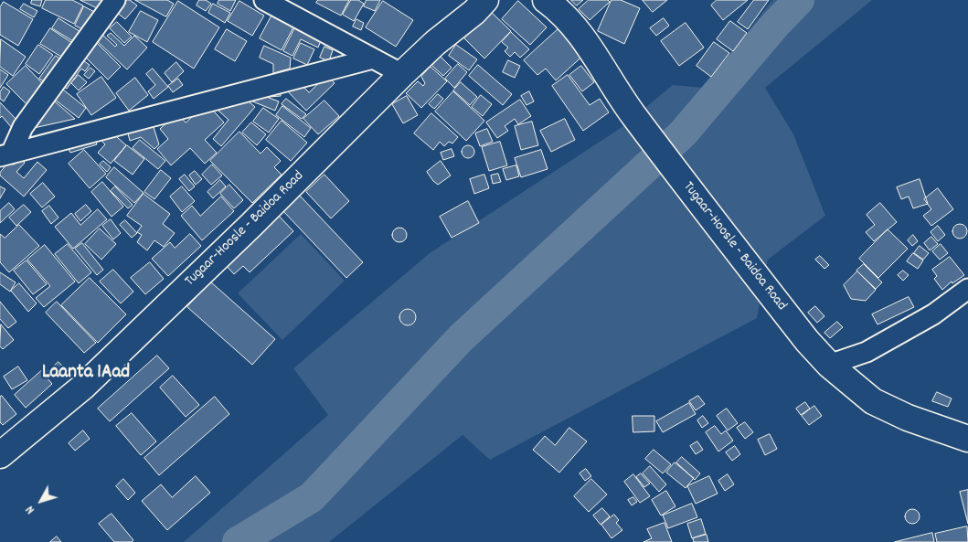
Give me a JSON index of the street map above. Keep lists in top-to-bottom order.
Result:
{
  "streets": {
    "main road": ["Tugaar-Hoosle - Baidoa Road"]
  },
  "districts": ["Laanta 1Aad"],
  "north": "bottom left"
}
